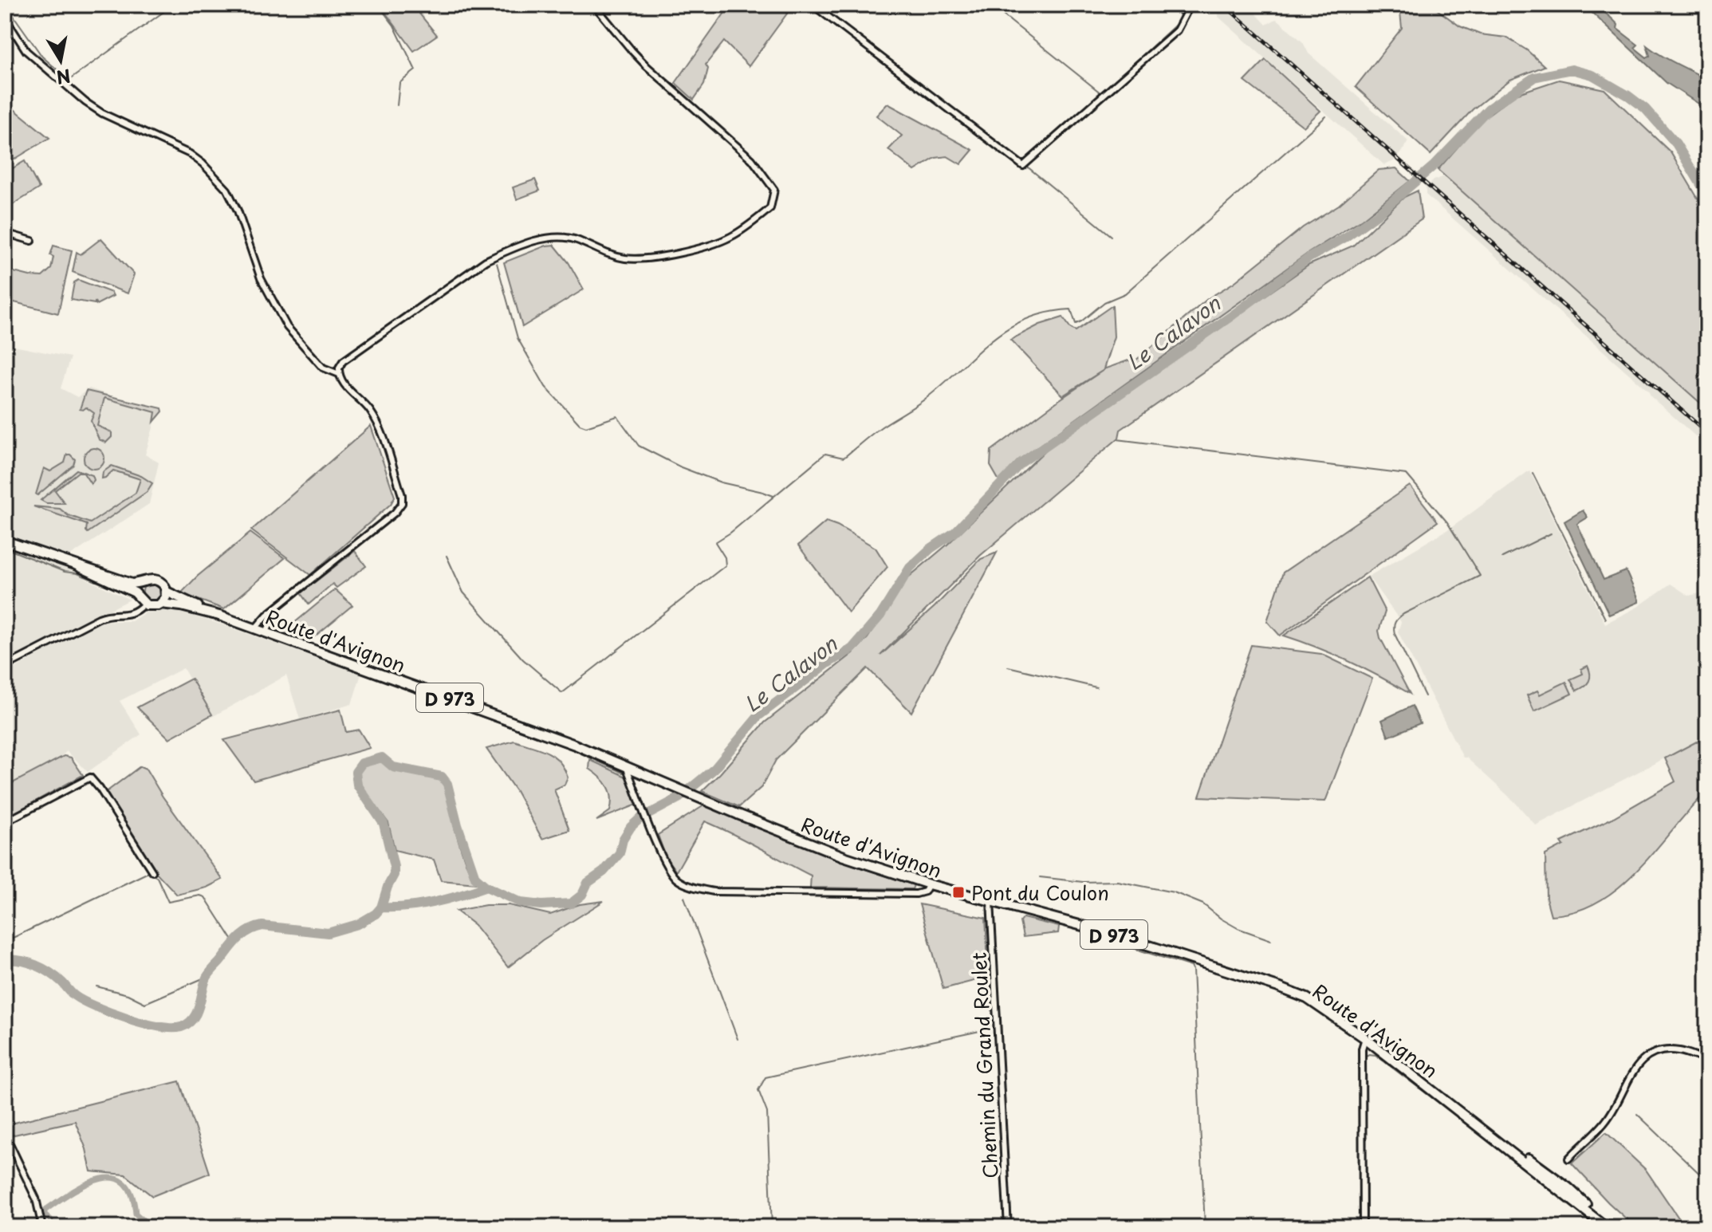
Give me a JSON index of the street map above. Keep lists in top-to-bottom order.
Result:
{
  "streets": {
    "main road": ["Route d'Avignon", "D 973"],
    "street": ["Chemin du Grand Roulet"]
  },
  "crossings": [
    ["Route d'Avignon", "Chemin du Grand Roulet"]
  ],
  "water": ["Le Calavon"],
  "places": {
    "transit": ["Pont du Coulon"]
  },
  "north": "bottom"
}
